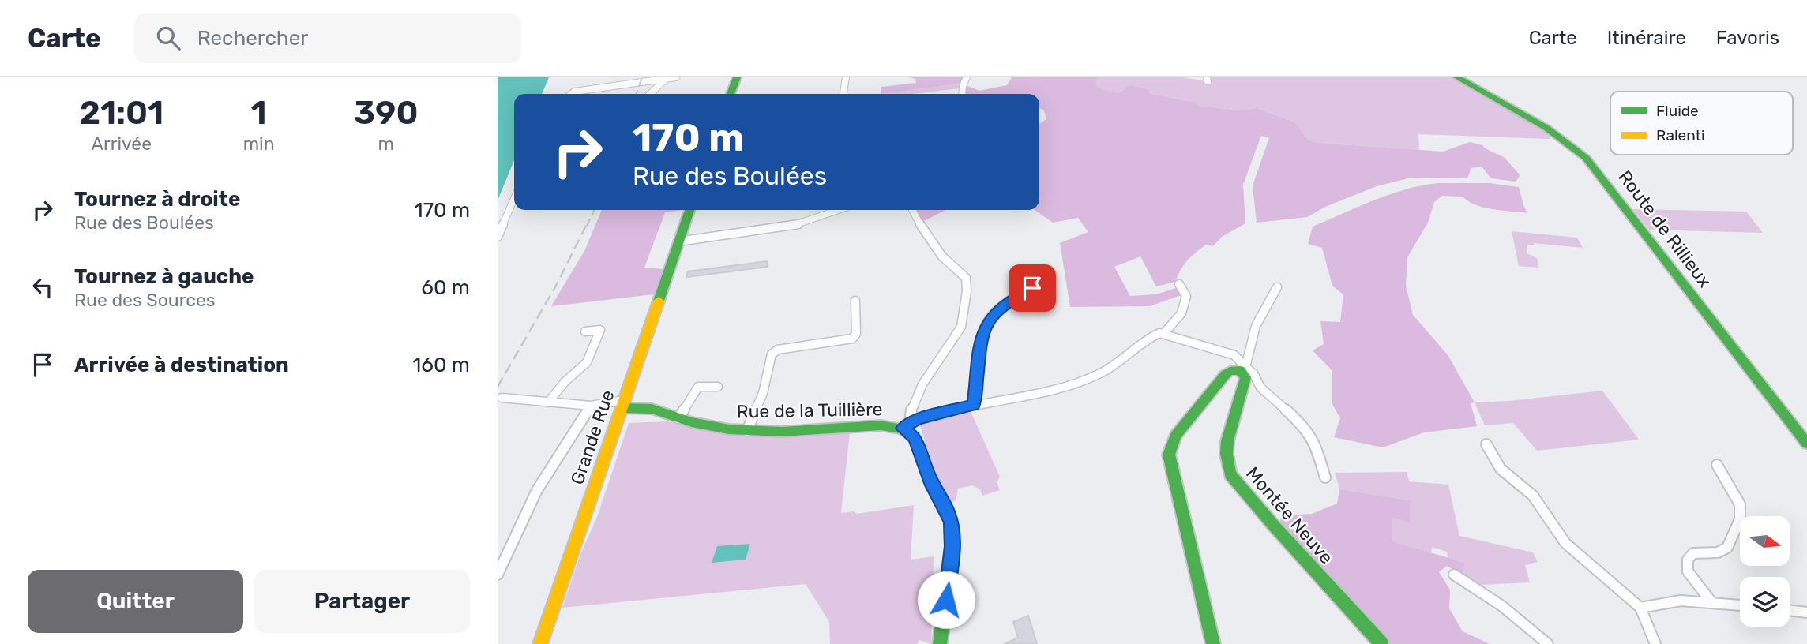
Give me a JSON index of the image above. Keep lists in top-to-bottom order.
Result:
{
  "streets": {
    "street": [
      "Route de Rillieux",
      "Rue de la Tuillière",
      "Grande Rue",
      "Montée Neuve"
    ]
  },
  "crossings": [
    ["Rue de la Tuillière", "Grande Rue"]
  ],
  "legend": ["Fluide", "Ralenti"],
  "north": "right",
  "page": {
    "header": "Carte",
    "search": "Rechercher",
    "nav": ["Carte", "Itinéraire", "Favoris"],
    "eta": [
      "21:01",
      "Arrivée",
      "1",
      "min",
      "390",
      "m"
    ],
    "turn": ["170 m", "Rue des Boulées"],
    "list": [
      {
        "name": "Tournez à droite",
        "note": "Rue des Boulées",
        "value": "170 m"
      },
      {
        "name": "Tournez à gauche",
        "note": "Rue des Sources",
        "value": "60 m"
      },
      {
        "name": "Arrivée à destination",
        "value": "160 m"
      }
    ],
    "buttons": ["Quitter", "Partager"]
  }
}
